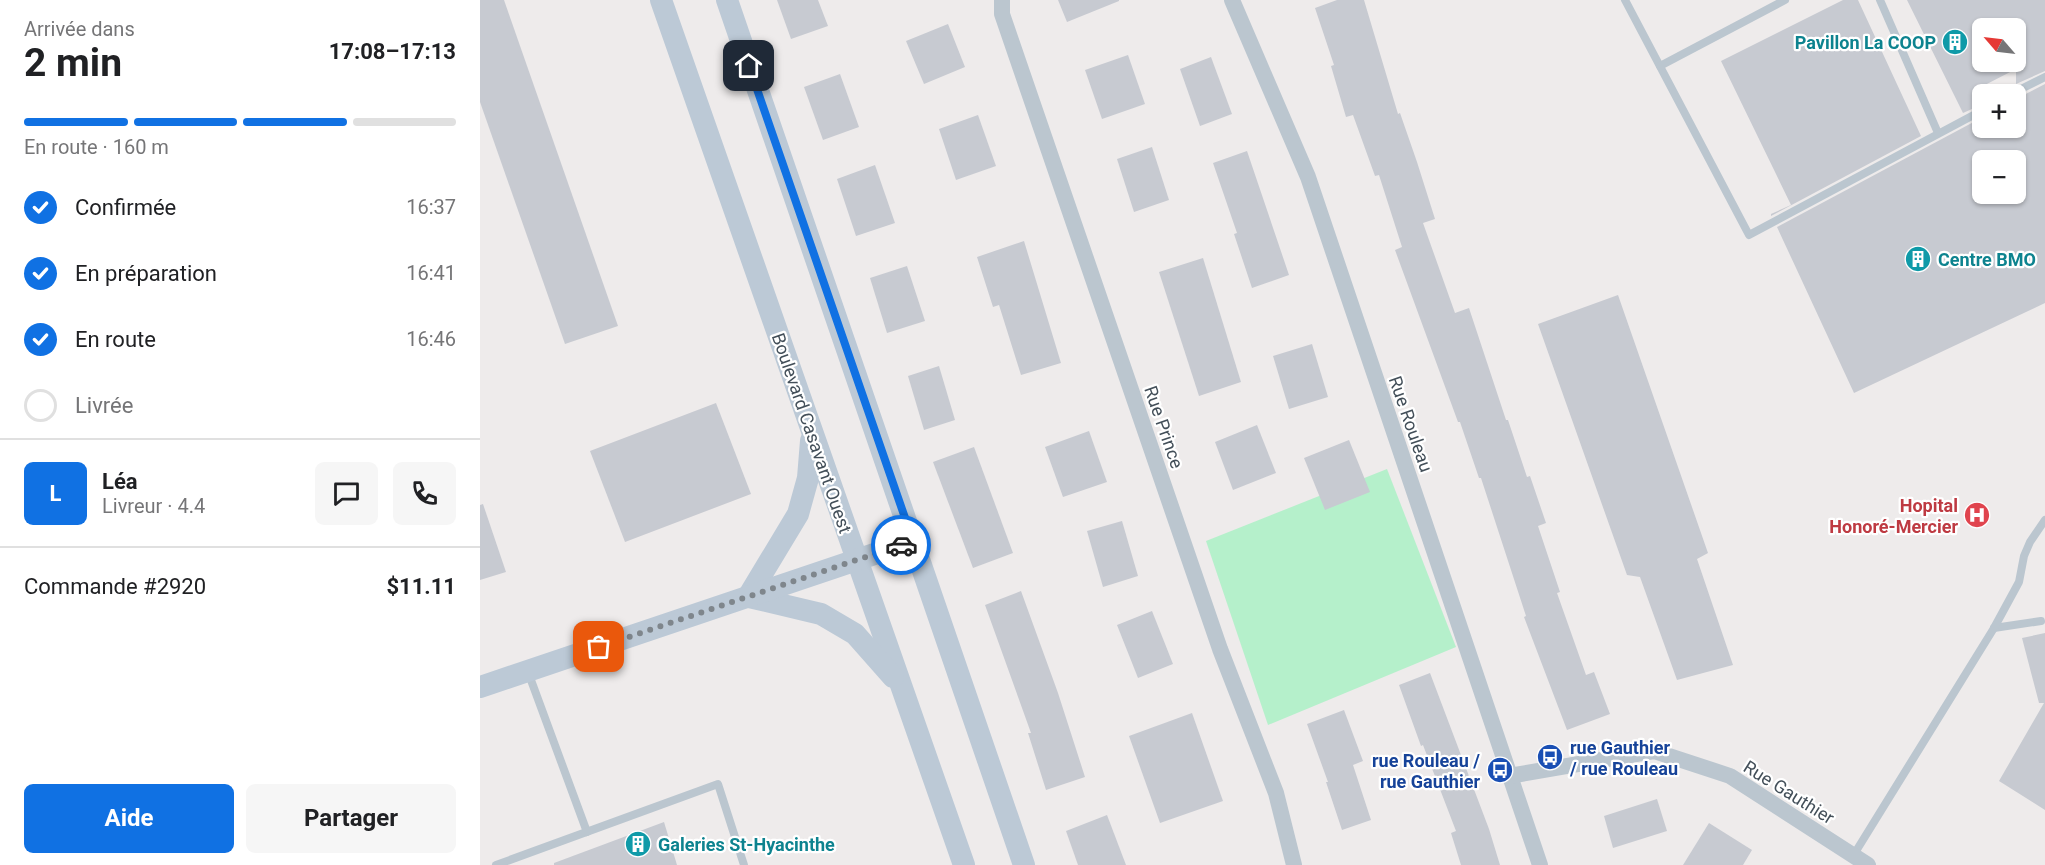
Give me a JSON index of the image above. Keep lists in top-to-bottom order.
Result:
{
  "streets": {
    "street": [
      "Rue Rouleau",
      "Rue Prince",
      "Boulevard Casavant Ouest",
      "Rue Gauthier"
    ]
  },
  "crossings": [
    ["Rue Rouleau", "Rue Gauthier"]
  ],
  "places": {
    "building": ["Pavillon La COOP", "Centre BMO", "Galeries St-Hyacinthe"],
    "hospital": ["Hopital Honoré-Mercier"],
    "bus stop": ["rue Gauthier / rue Rouleau", "rue Rouleau / rue Gauthier"]
  },
  "north": "top left",
  "page": {
    "heading": ["2 min", "Arrivée dans", "17:08–17:13"],
    "panel": [
      "Léa",
      "Livreur · 4.4",
      "Commande #2920",
      "$11.11"
    ],
    "map_buttons": ["+", "−"],
    "bar": "En route · 160 m",
    "list": [
      ["Confirmée", "16:37"],
      ["En préparation", "16:41"],
      ["En route", "16:46"],
      "Livrée"
    ],
    "round": "L",
    "buttons": ["Aide", "Partager"]
  }
}
